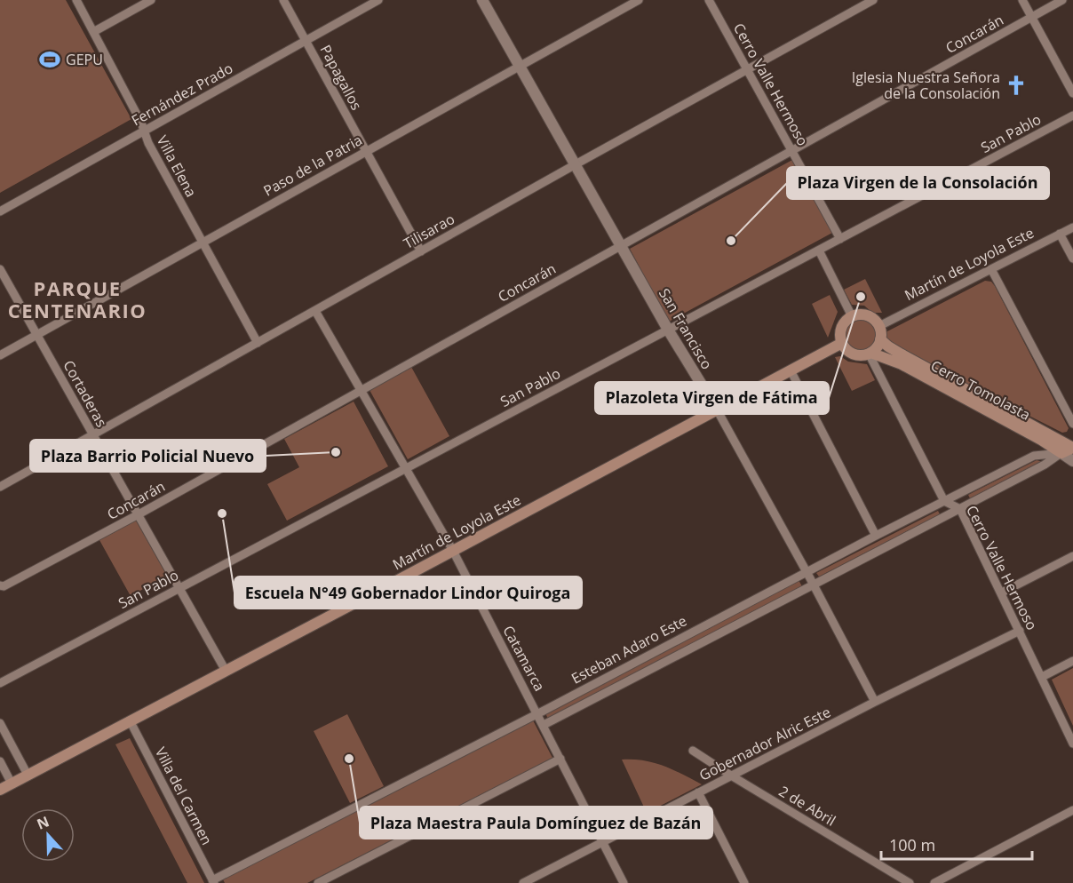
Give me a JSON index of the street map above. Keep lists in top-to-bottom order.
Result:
{
  "streets": {
    "main road": ["Martín de Loyola Este", "Cerro Tomolasta", "Esteban Adaro Este"],
    "street": [
      "Concarán",
      "Papagallos",
      "Cerro Valle Hermoso",
      "Fernández Prado",
      "San Pablo",
      "Paso de la Patria",
      "Villa Elena",
      "Tilisarao",
      "San Francisco",
      "Cortaderas",
      "Catamarca",
      "Gobernador Alric Este",
      "Villa del Carmen",
      "2 de Abril"
    ]
  },
  "crossings": [
    ["Concarán", "Cerro Valle Hermoso"],
    ["Concarán", "San Francisco"],
    ["Concarán", "Cortaderas"],
    ["Concarán", "Catamarca"],
    ["Papagallos", "Fernández Prado"],
    ["Papagallos", "Paso de la Patria"],
    ["Papagallos", "Tilisarao"],
    ["Cerro Valle Hermoso", "San Pablo"],
    ["Cerro Valle Hermoso", "Tilisarao"],
    ["Cerro Valle Hermoso", "Martín de Loyola Este"],
    ["Cerro Valle Hermoso", "Cerro Tomolasta"],
    ["Cerro Valle Hermoso", "Esteban Adaro Este"],
    ["Cerro Valle Hermoso", "Gobernador Alric Este"],
    ["Fernández Prado", "Villa Elena"],
    ["San Pablo", "San Francisco"],
    ["San Pablo", "Cortaderas"],
    ["San Pablo", "Catamarca"],
    ["Paso de la Patria", "Villa Elena"],
    ["Paso de la Patria", "San Francisco"],
    ["Paso de la Patria", "Cortaderas"],
    ["Villa Elena", "Tilisarao"],
    ["Tilisarao", "San Francisco"],
    ["Tilisarao", "Cortaderas"],
    ["Tilisarao", "Catamarca"],
    ["Martín de Loyola Este", "San Francisco"],
    ["Martín de Loyola Este", "Cerro Tomolasta"],
    ["Martín de Loyola Este", "Cortaderas"],
    ["Martín de Loyola Este", "Catamarca"],
    ["Martín de Loyola Este", "Villa del Carmen"],
    ["San Francisco", "Esteban Adaro Este"],
    ["San Francisco", "Gobernador Alric Este"],
    ["Cerro Tomolasta", "Esteban Adaro Este"],
    ["Esteban Adaro Este", "Catamarca"],
    ["Esteban Adaro Este", "Villa del Carmen"],
    ["Catamarca", "Gobernador Alric Este"],
    ["Gobernador Alric Este", "2 de Abril"]
  ],
  "districts": ["PARQUE CENTENARIO"],
  "places": {
    "sports": ["GEPU"],
    "church": ["Iglesia Nuestra Señora de la Consolación"],
    "other": [
      "Plaza Virgen de la Consolación",
      "Plazoleta Virgen de Fátima",
      "Plaza Barrio Policial Nuevo",
      "Escuela N°49 Gobernador Lindor Quiroga",
      "Plaza Maestra Paula Domínguez de Bazán"
    ]
  },
  "scale_bar": "100 m",
  "north": "top"
}
